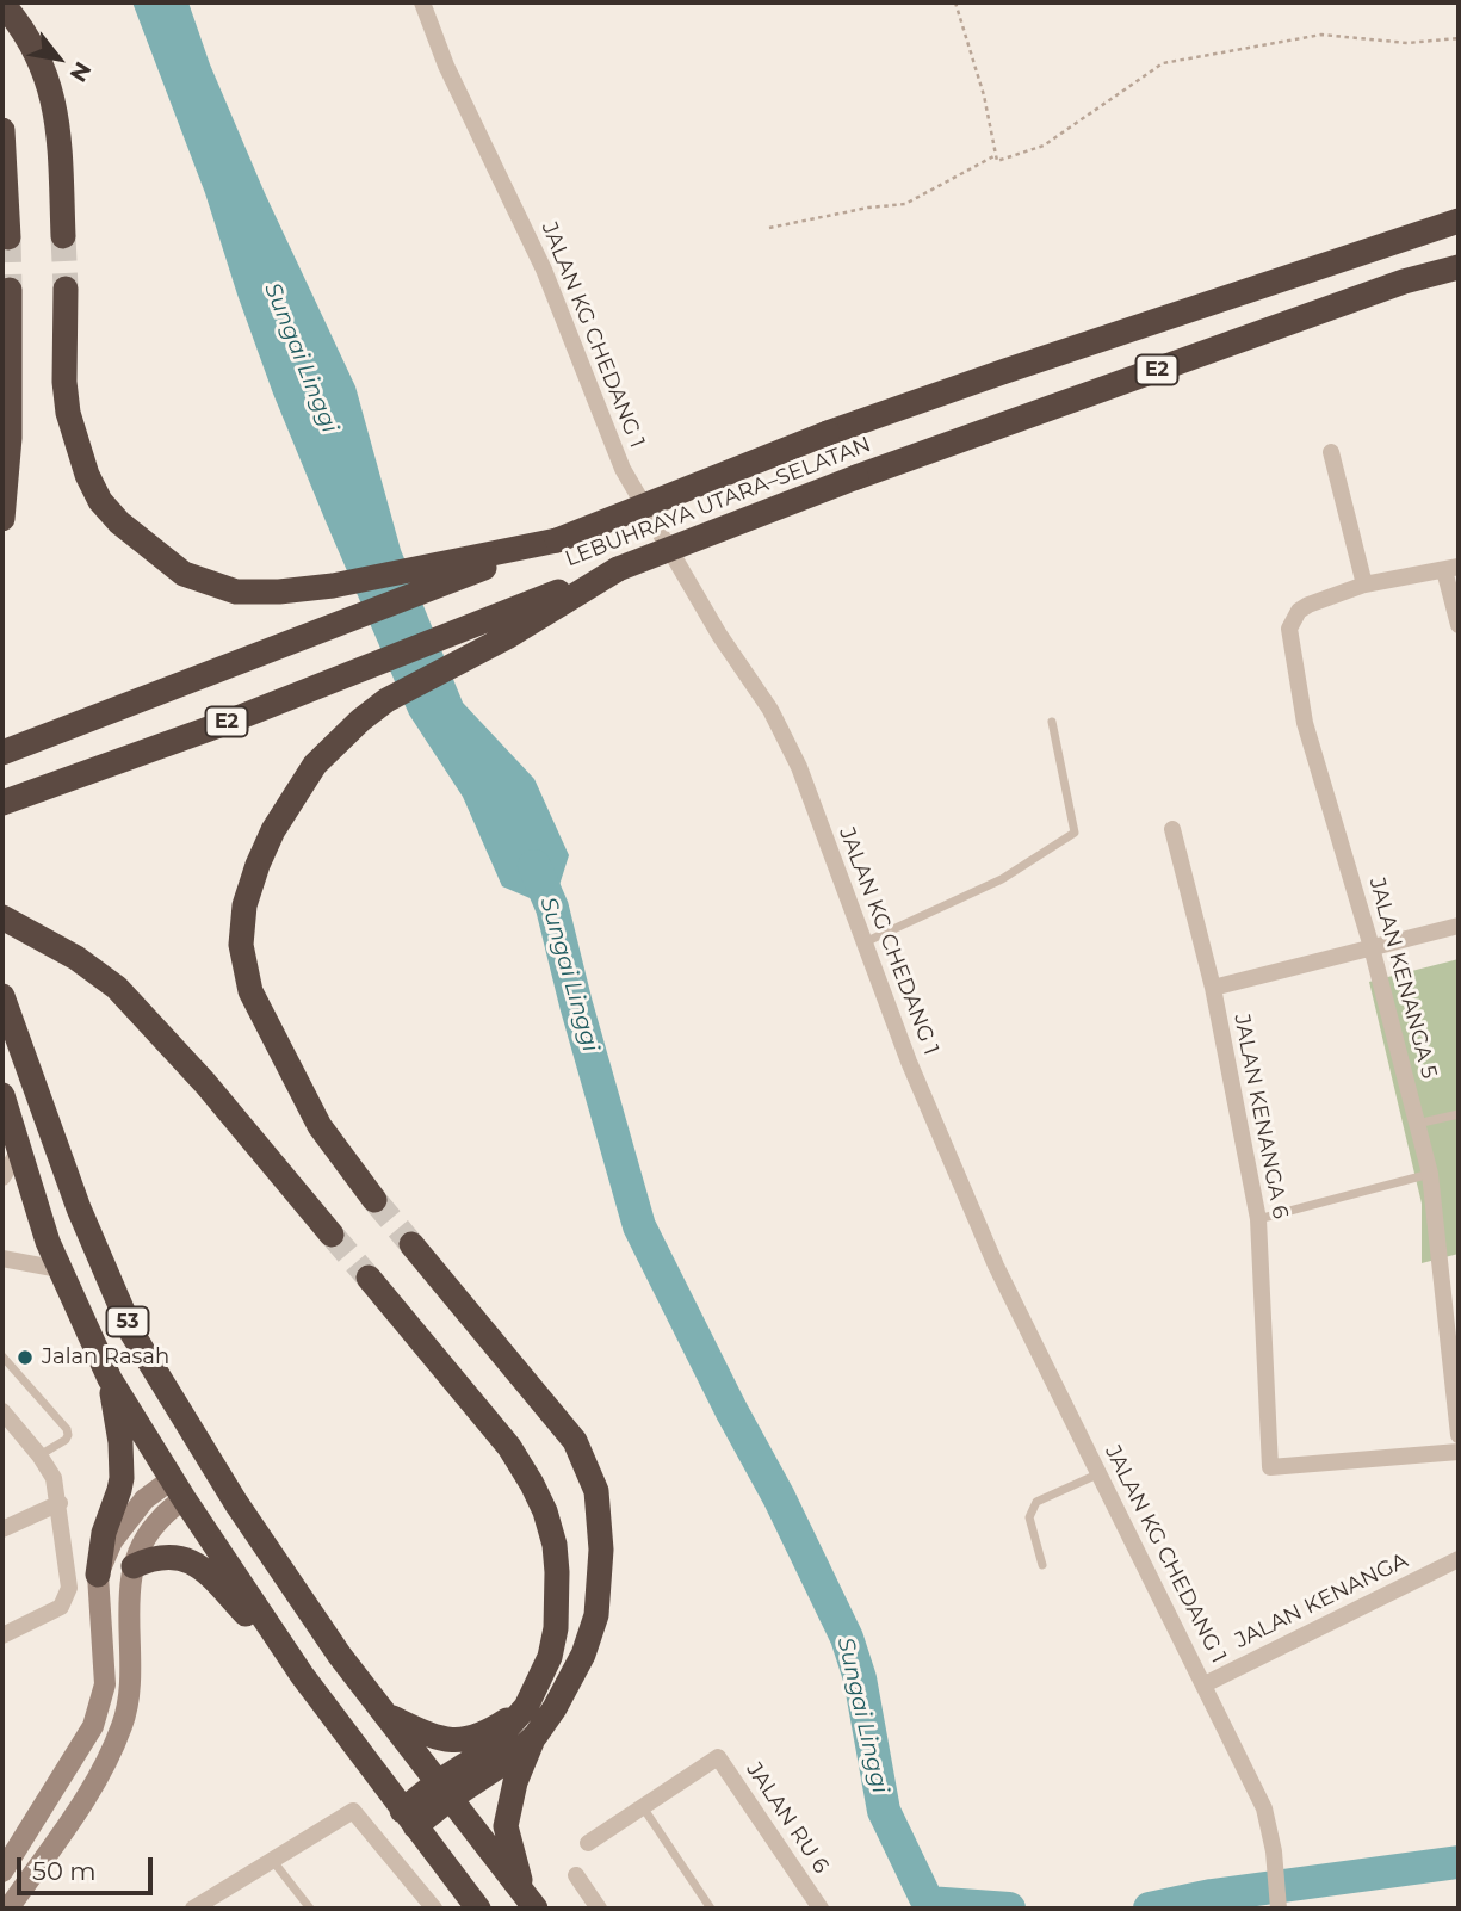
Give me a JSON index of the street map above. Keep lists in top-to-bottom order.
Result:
{
  "streets": {
    "highway": ["E2", "LEBUHRAYA UTARA–SELATAN", "53"],
    "street": [
      "JALAN KG CHEDANG 1",
      "JALAN KENANGA 5",
      "JALAN KENANGA 6",
      "JALAN KENANGA",
      "JALAN RU 6"
    ]
  },
  "crossings": [
    ["JALAN KG CHEDANG 1", "JALAN KENANGA"]
  ],
  "water": ["Sungai Linggi"],
  "places": ["Jalan Rasah"],
  "scale_bar": "50 m",
  "north": "bottom right"
}
